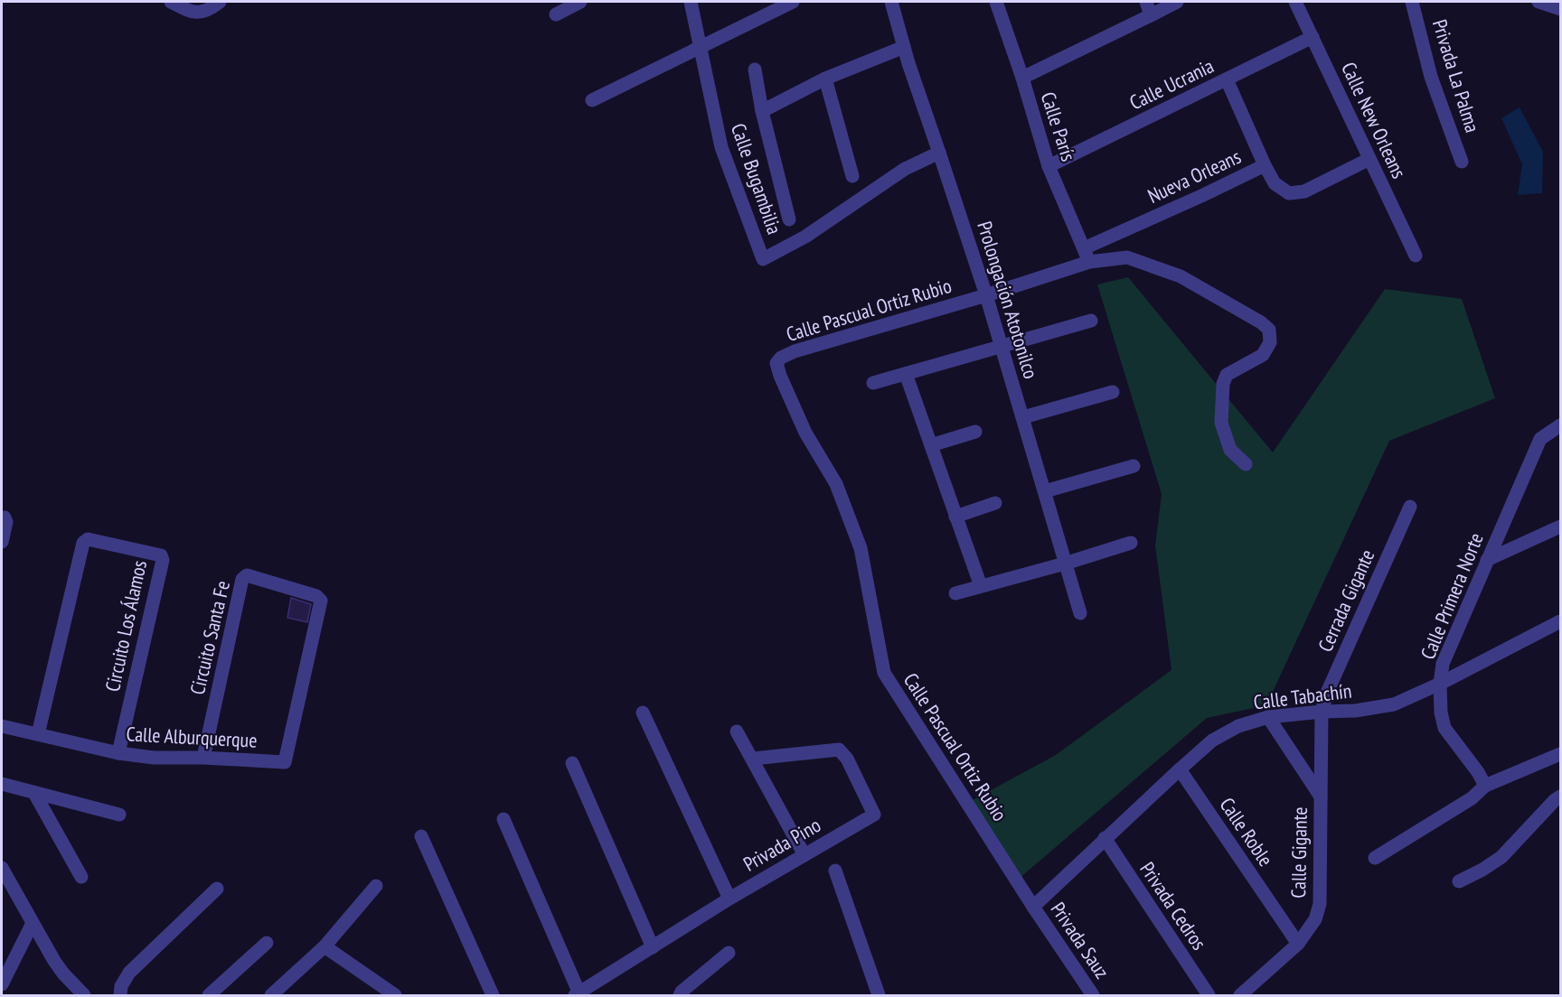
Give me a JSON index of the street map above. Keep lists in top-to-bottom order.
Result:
{
  "streets": {
    "street": [
      "Privada La Palma",
      "Calle Ucrania",
      "Calle New Orleans",
      "Calle París",
      "Nueva Orleans",
      "Calle Bugambilia",
      "Prolongación Atotonilco",
      "Calle Pascual Ortiz Rubio",
      "Calle Primera Norte",
      "Cerrada Gigante",
      "Circuito Los Álamos",
      "Circuito Santa Fe",
      "Calle Tabachín",
      "Calle Alburquerque",
      "Calle Roble",
      "Privada Pino",
      "Calle Gigante",
      "Privada Cedros",
      "Privada Sauz"
    ]
  },
  "crossings": [
    ["Calle Ucrania", "Calle New Orleans"],
    ["Calle Ucrania", "Calle París"],
    ["Calle New Orleans", "Nueva Orleans"],
    ["Calle París", "Nueva Orleans"],
    ["Calle París", "Calle Pascual Ortiz Rubio"],
    ["Calle Bugambilia", "Prolongación Atotonilco"],
    ["Prolongación Atotonilco", "Calle Pascual Ortiz Rubio"],
    ["Calle Pascual Ortiz Rubio", "Calle Tabachín"],
    ["Calle Pascual Ortiz Rubio", "Privada Sauz"],
    ["Calle Primera Norte", "Calle Tabachín"],
    ["Cerrada Gigante", "Calle Tabachín"],
    ["Cerrada Gigante", "Calle Gigante"],
    ["Circuito Los Álamos", "Calle Alburquerque"],
    ["Circuito Santa Fe", "Calle Alburquerque"],
    ["Calle Tabachín", "Calle Roble"],
    ["Calle Tabachín", "Calle Gigante"],
    ["Calle Tabachín", "Privada Cedros"],
    ["Calle Tabachín", "Privada Sauz"],
    ["Calle Roble", "Calle Gigante"]
  ]
}
